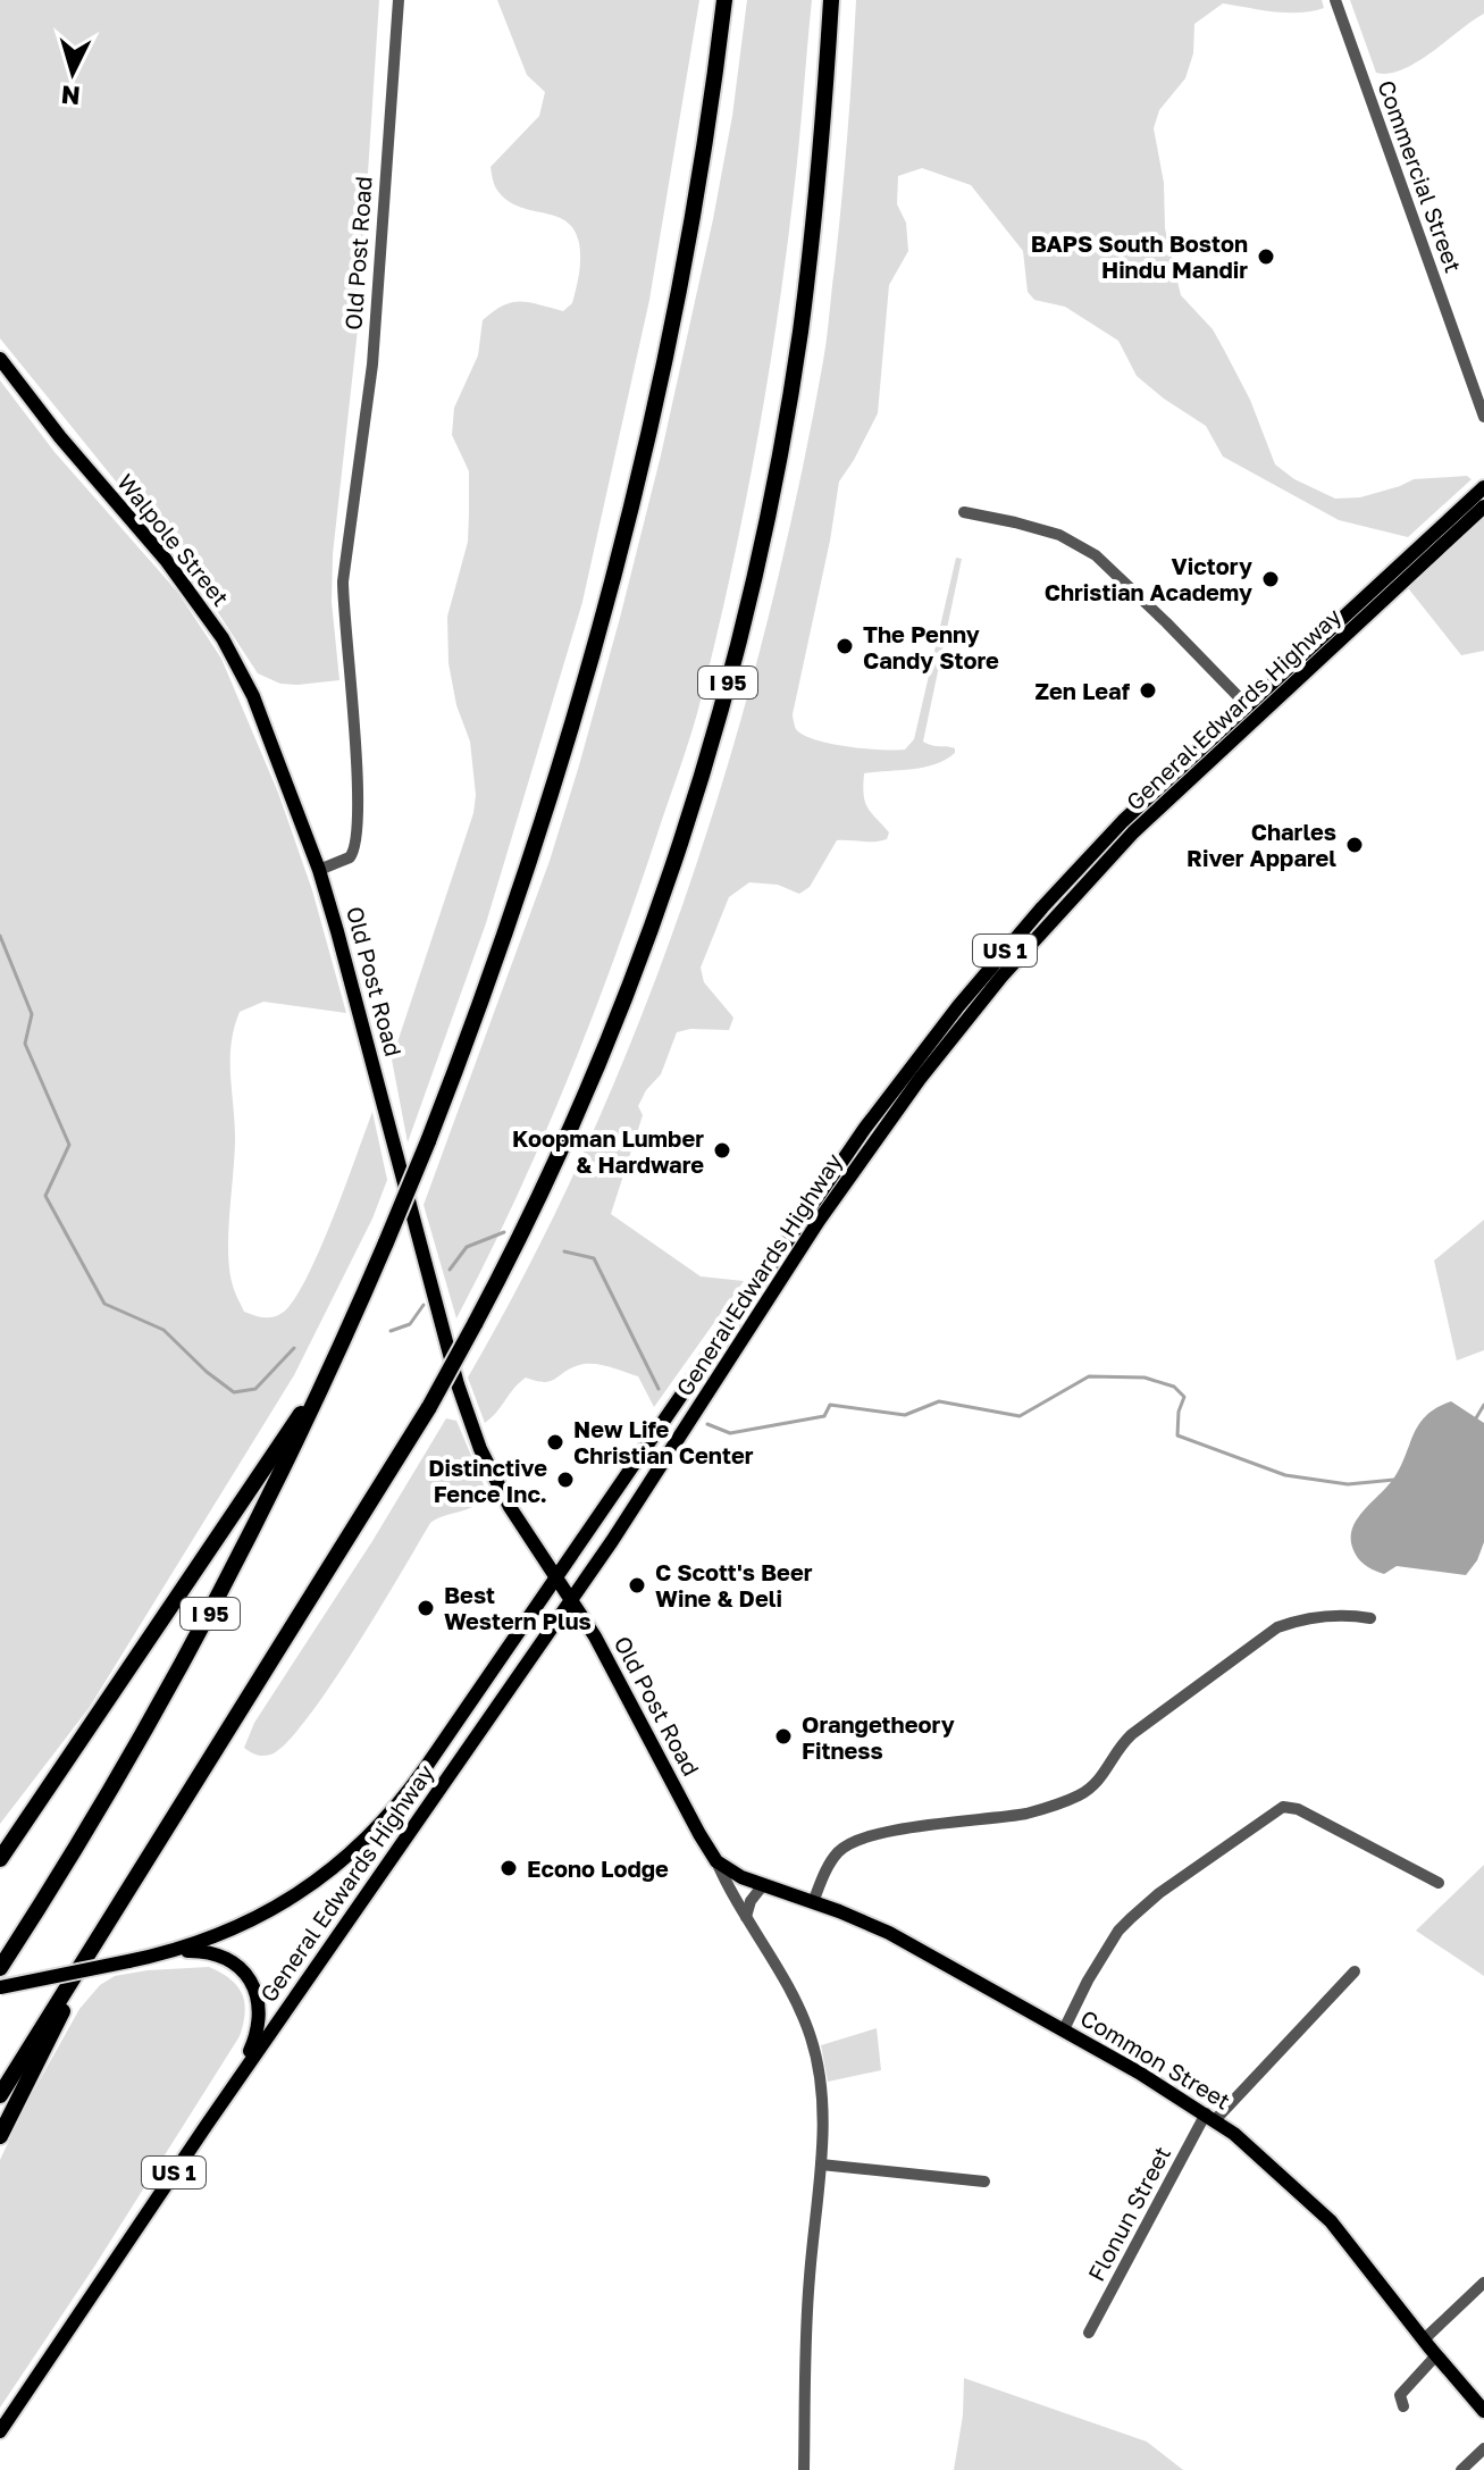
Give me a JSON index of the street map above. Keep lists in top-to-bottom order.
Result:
{
  "streets": {
    "highway": ["I 95"],
    "main road": [
      "Old Post Road",
      "Walpole Street",
      "General Edwards Highway",
      "US 1",
      "Common Street"
    ],
    "street": ["Commercial Street", "Flonun Street"]
  },
  "crossings": [
    ["Old Post Road", "Walpole Street"],
    ["Old Post Road", "General Edwards Highway"],
    ["Old Post Road", "Common Street"],
    ["Common Street", "Flonun Street"]
  ],
  "places": [
    "BAPS South Boston Hindu Mandir",
    "Victory Christian Academy",
    "The Penny Candy Store",
    "Zen Leaf",
    "Charles River Apparel",
    "Koopman Lumber & Hardware",
    "New Life Christian Center",
    "Distinctive Fence Inc.",
    "C Scott's Beer Wine & Deli",
    "Best Western Plus",
    "Orangetheory Fitness",
    "Econo Lodge"
  ],
  "north": "bottom"
}
